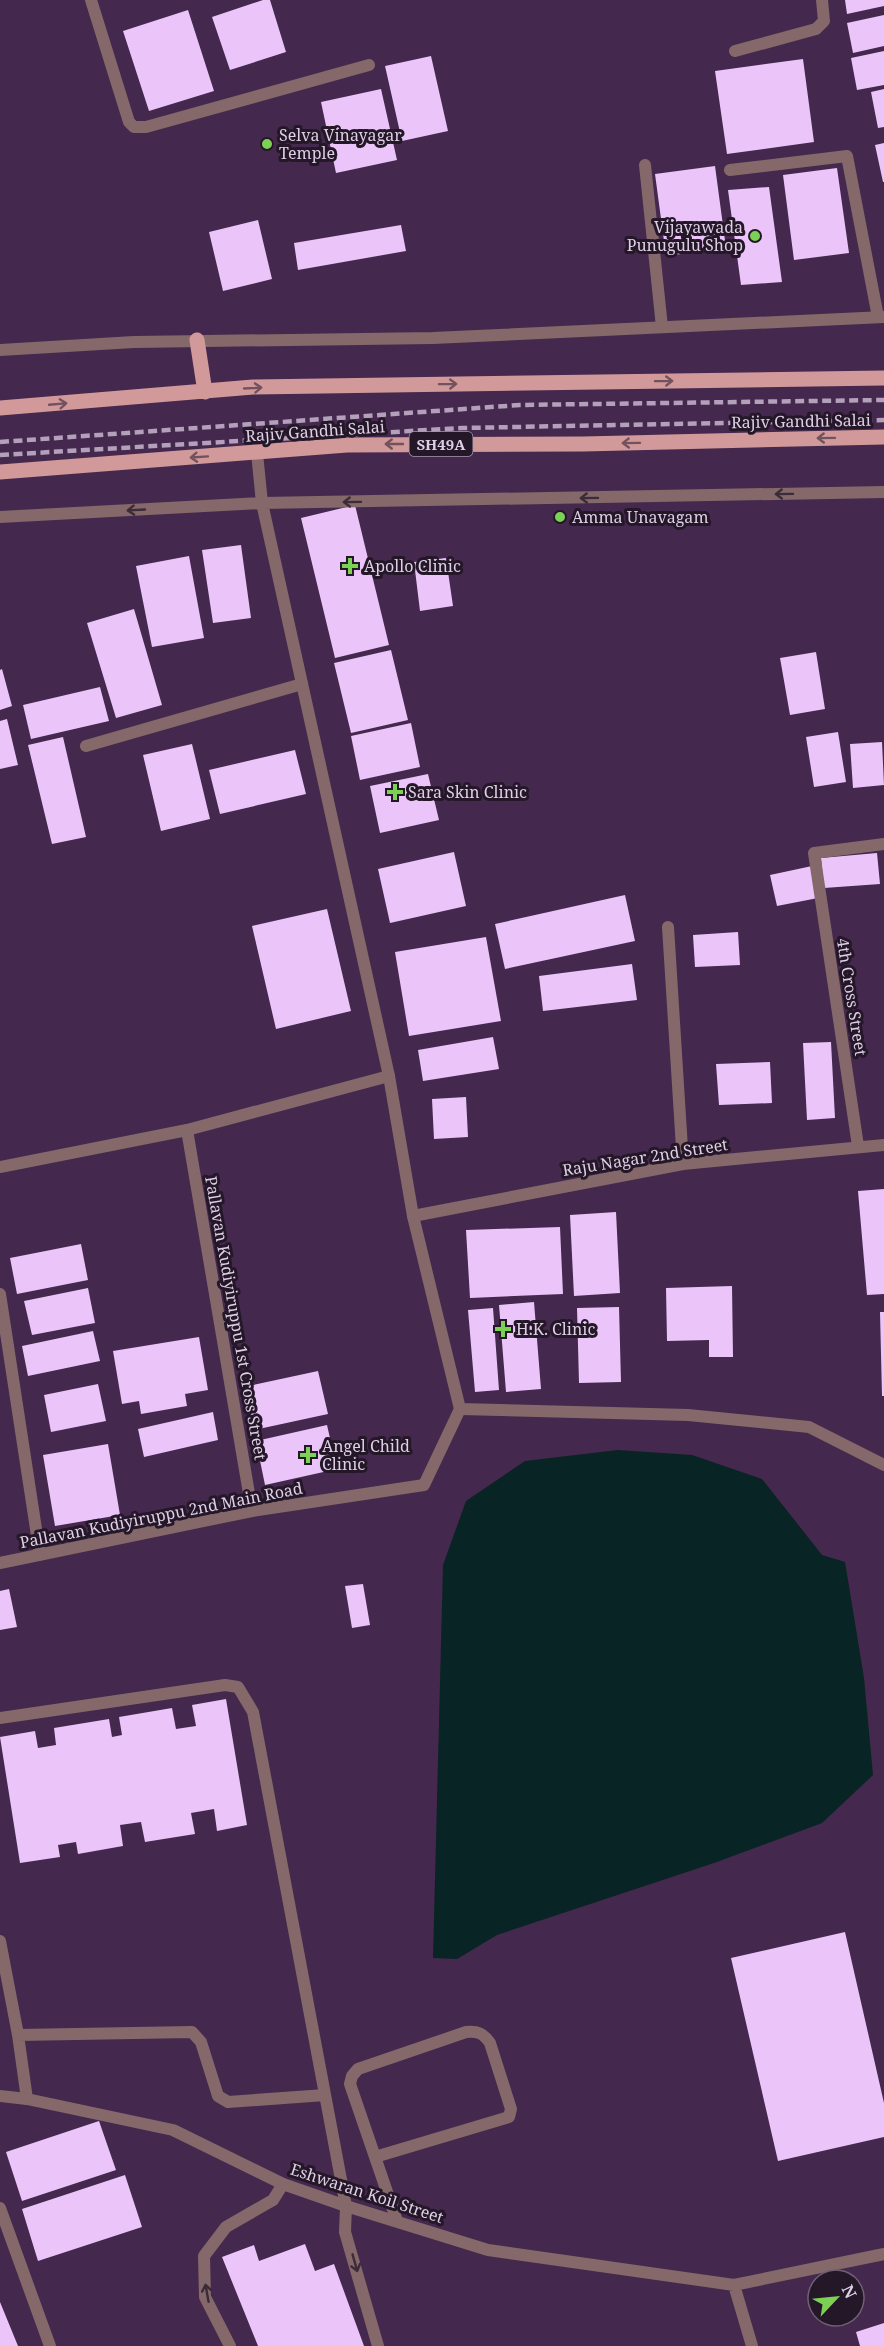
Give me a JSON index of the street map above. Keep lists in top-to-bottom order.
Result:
{
  "streets": {
    "main road": ["Rajiv Gandhi Salai", "SH49A"],
    "street": [
      "4th Cross Street",
      "Raju Nagar 2nd Street",
      "Pallavan Kudiyiruppu 1st Cross Street",
      "Pallavan Kudiyiruppu 2nd Main Road",
      "Eshwaran Koil Street"
    ]
  },
  "crossings": [
    ["4th Cross Street", "Raju Nagar 2nd Street"],
    ["Pallavan Kudiyiruppu 1st Cross Street", "Pallavan Kudiyiruppu 2nd Main Road"]
  ],
  "places": {
    "other": ["Selva Vinayagar Temple", "Vijayawada Punugulu Shop", "Amma Unavagam"],
    "health": [
      "Apollo Clinic",
      "Sara Skin Clinic",
      "H.K. Clinic",
      "Angel Child Clinic"
    ]
  },
  "north": "top right"
}
